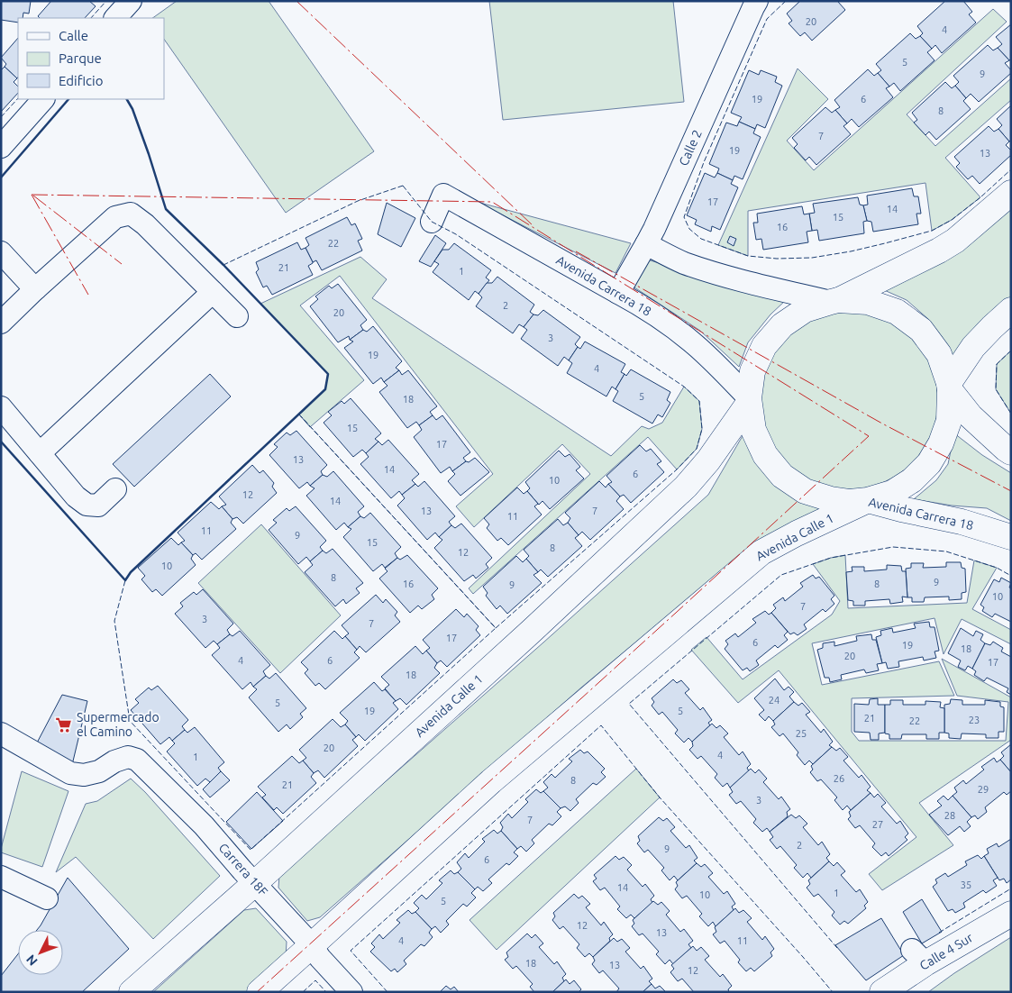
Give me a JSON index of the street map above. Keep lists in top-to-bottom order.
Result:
{
  "streets": {
    "main road": ["Avenida Carrera 18", "Avenida Calle 1", "Calle 4 Sur"],
    "street": ["Calle 2", "Carrera 18F"]
  },
  "crossings": [
    ["Calle 2", "Avenida Carrera 18"],
    ["Avenida Carrera 18", "Avenida Calle 1"],
    ["Avenida Calle 1", "Carrera 18F"]
  ],
  "places": {
    "supermarket": ["Supermercado el Camino"]
  },
  "house_numbers": [
    "20",
    "4",
    "5",
    "9",
    "19",
    "6",
    "8",
    "7",
    "19",
    "13",
    "17",
    "14",
    "15",
    "16",
    "22",
    "21",
    "1",
    "2",
    "20",
    "3",
    "19",
    "4",
    "5",
    "18",
    "15",
    "17",
    "13",
    "14",
    "6",
    "10",
    "12",
    "14",
    "13",
    "7",
    "11",
    "11",
    "9",
    "15",
    "8",
    "12",
    "10",
    "8",
    "9",
    "16",
    "8",
    "9",
    "10",
    "7",
    "3",
    "7",
    "17",
    "6",
    "19",
    "18",
    "20",
    "4",
    "6",
    "17",
    "18",
    "24",
    "5",
    "19",
    "5",
    "21",
    "23",
    "22",
    "25",
    "20",
    "4",
    "1",
    "26",
    "8",
    "21",
    "29",
    "3",
    "28",
    "7",
    "27",
    "2",
    "9",
    "6",
    "35",
    "14",
    "1",
    "10",
    "5",
    "12",
    "13",
    "4",
    "11",
    "18",
    "13",
    "12"
  ],
  "legend": ["Calle", "Parque", "Edificio"],
  "north": "bottom left"
}
